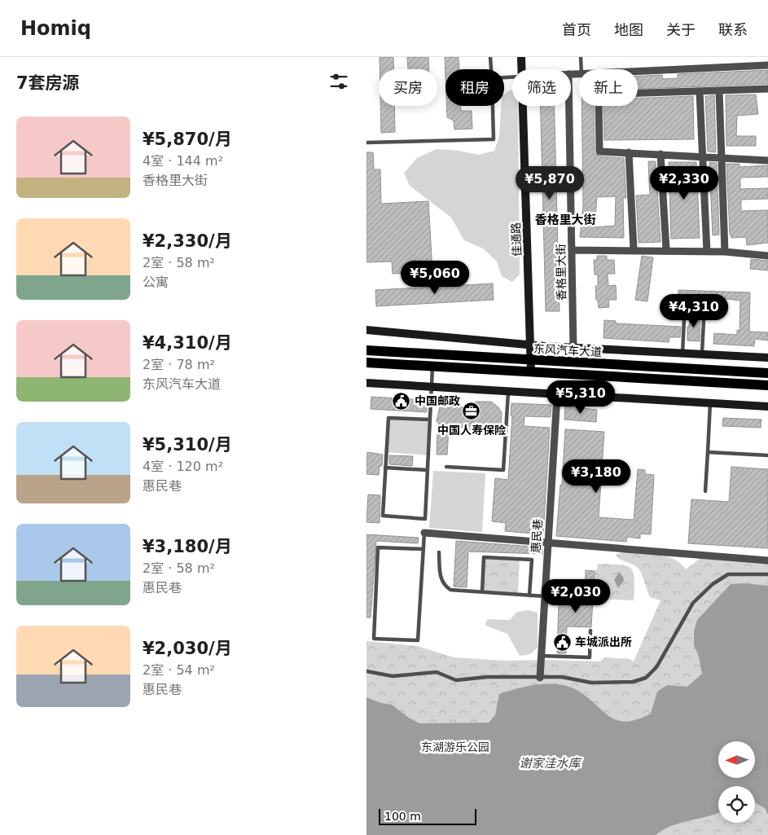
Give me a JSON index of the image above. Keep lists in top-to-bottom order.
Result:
{
  "streets": {
    "main road": ["东风汽车大道"],
    "street": ["佳通路", "香格里大街", "惠民巷"]
  },
  "crossings": [
    ["佳通路", "东风汽车大道"]
  ],
  "districts": ["香格里大街"],
  "water": ["谢家洼水库"],
  "parks": ["东湖游乐公园"],
  "places": {
    "public building": ["中国邮政", "车城派出所"],
    "office": ["中国人寿保险"]
  },
  "scale_bar": "100 m",
  "north": "left",
  "page": {
    "header": "Homiq",
    "nav": [
      "首页",
      "地图",
      "关于",
      "联系"
    ],
    "heading": "7套房源",
    "chip": [
      "买房",
      "租房",
      "筛选",
      "新上"
    ],
    "list": [
      {
        "name": "¥5,870/月",
        "note": "4室 · 144 m² · 香格里大街"
      },
      {
        "name": "¥2,330/月",
        "note": "2室 · 58 m² · 公寓"
      },
      {
        "name": "¥4,310/月",
        "note": "2室 · 78 m² · 东风汽车大道"
      },
      {
        "name": "¥5,310/月",
        "note": "4室 · 120 m² · 惠民巷"
      },
      {
        "name": "¥3,180/月",
        "note": "2室 · 58 m² · 惠民巷"
      },
      {
        "name": "¥2,030/月",
        "note": "2室 · 54 m² · 惠民巷"
      }
    ],
    "price": [
      "¥5,870",
      "¥2,330",
      "¥5,060",
      "¥4,310",
      "¥5,310",
      "¥3,180",
      "¥2,030"
    ],
    "scale": "100 m"
  }
}
